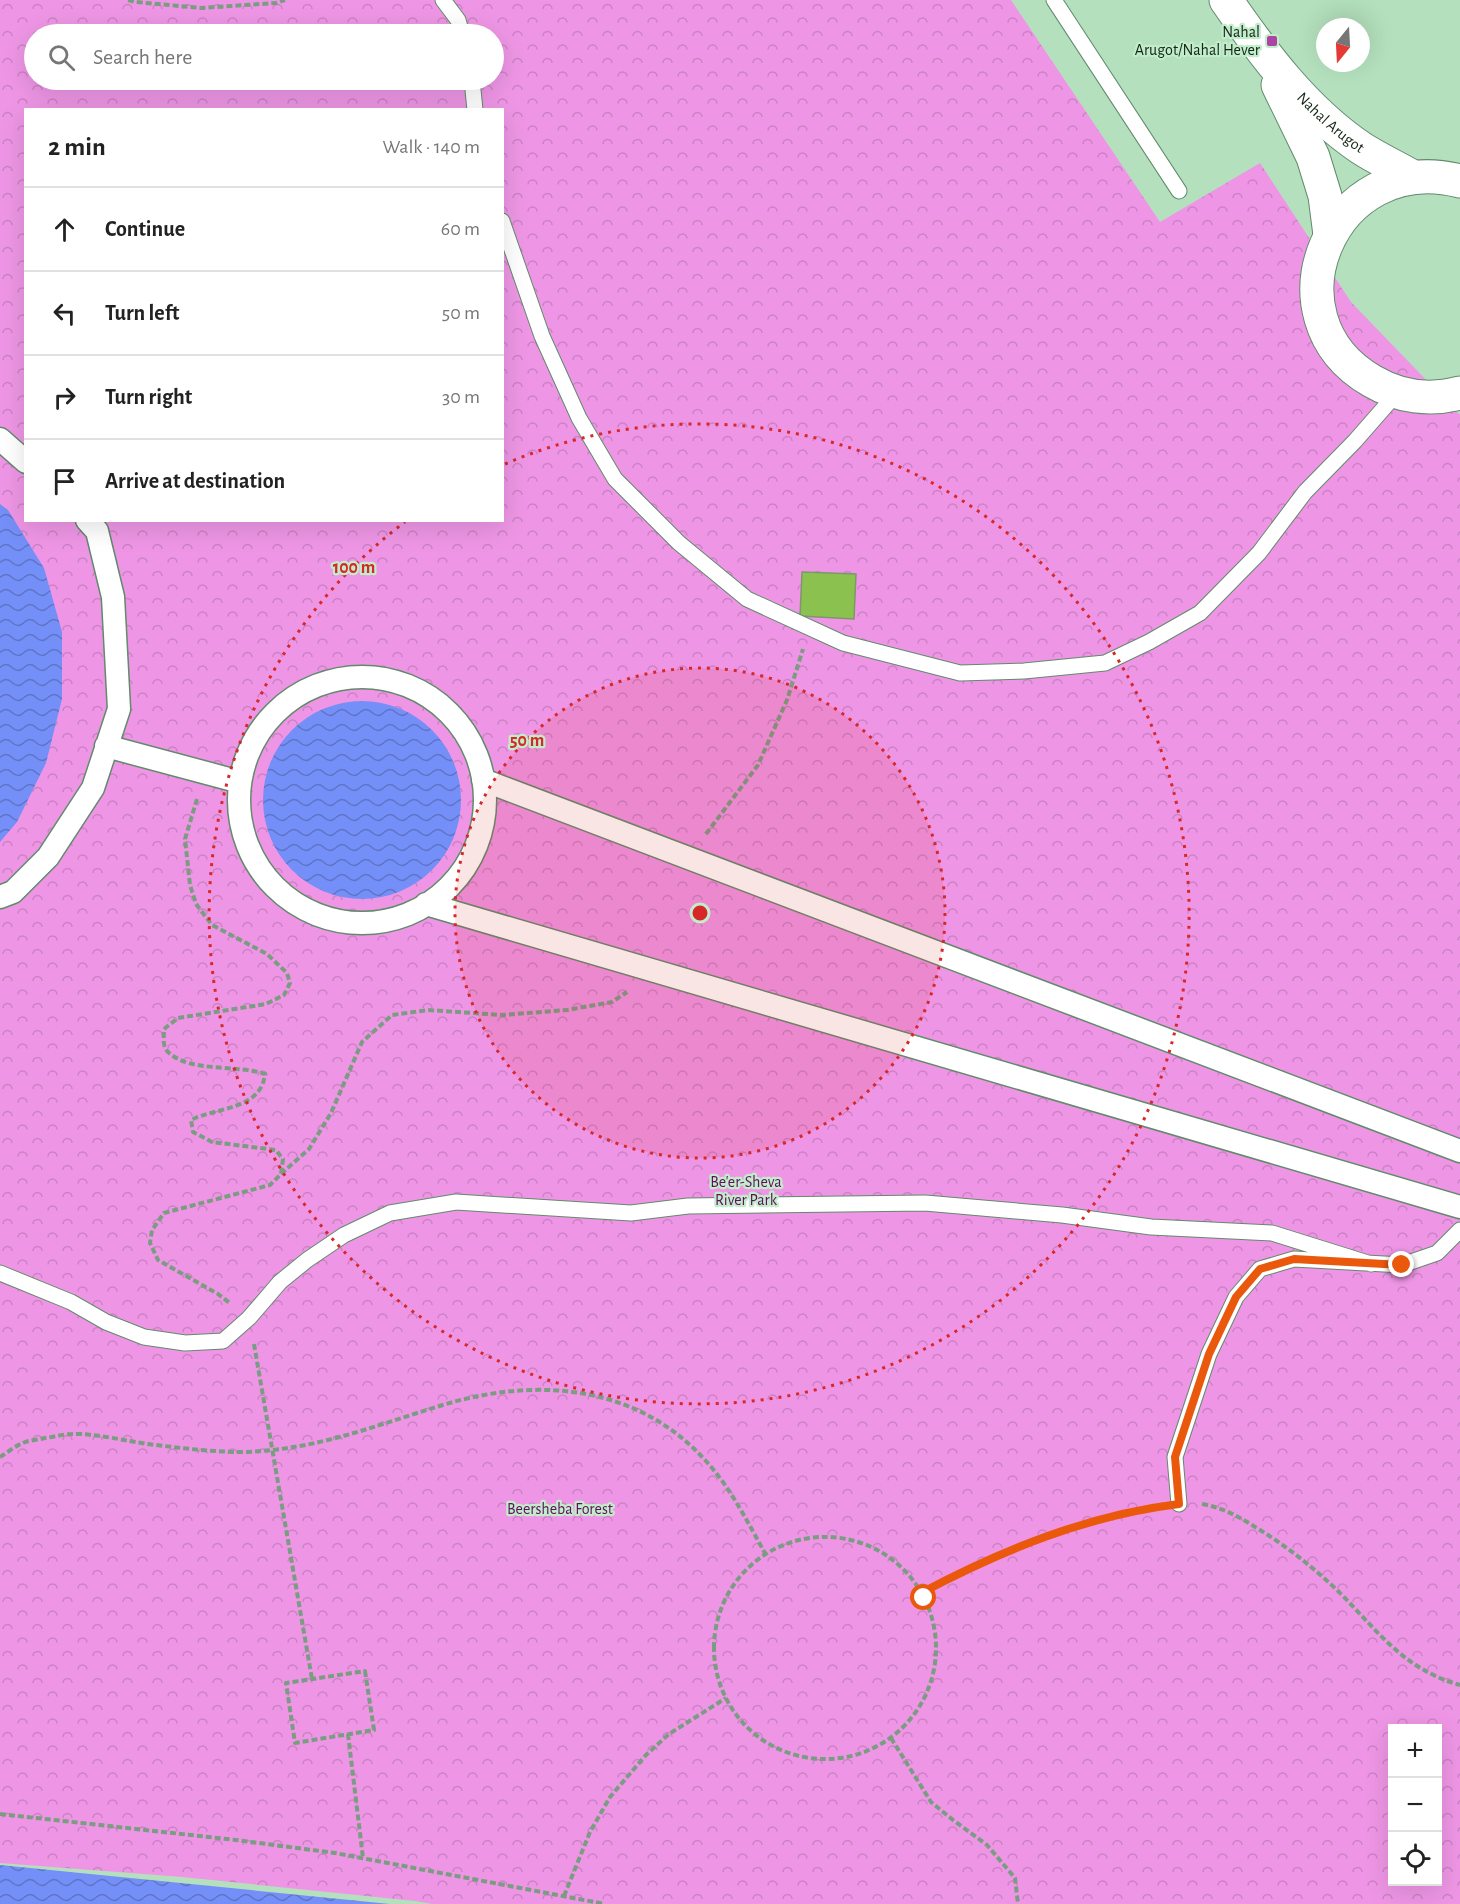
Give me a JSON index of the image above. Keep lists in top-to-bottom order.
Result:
{
  "streets": {
    "street": ["Nahal Arugot"]
  },
  "parks": ["Be'er-Sheva River Park", "Beersheba Forest"],
  "places": {
    "transit": ["Nahal Arugot/Nahal Hever"]
  },
  "north": "bottom",
  "page": {
    "search": "Search here",
    "heading": ["2 min", "Walk · 140 m"],
    "list": [
      ["Continue", "60 m"],
      ["Turn left", "50 m"],
      ["Turn right", "30 m"],
      "Arrive at destination"
    ],
    "map_buttons": ["+", "−"]
  },
  "rings": ["100 m", "50 m"]
}
